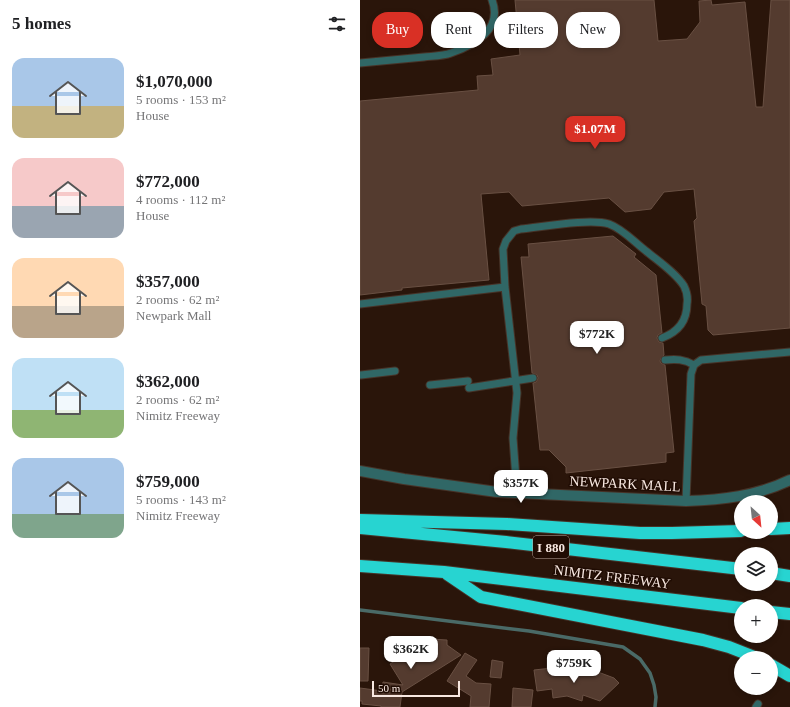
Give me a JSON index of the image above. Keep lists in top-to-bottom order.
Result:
{
  "streets": {
    "highway": ["I 880", "NIMITZ FREEWAY"],
    "street": ["NEWPARK MALL"]
  },
  "scale_bar": "50 m",
  "north": "bottom right",
  "page": {
    "heading": "5 homes",
    "chip": [
      "Buy",
      "Rent",
      "Filters",
      "New"
    ],
    "list": [
      {
        "name": "$1,070,000",
        "note": "5 rooms · 153 m² · House"
      },
      {
        "name": "$772,000",
        "note": "4 rooms · 112 m² · House"
      },
      {
        "name": "$357,000",
        "note": "2 rooms · 62 m² · Newpark Mall"
      },
      {
        "name": "$362,000",
        "note": "2 rooms · 62 m² · Nimitz Freeway"
      },
      {
        "name": "$759,000",
        "note": "5 rooms · 143 m² · Nimitz Freeway"
      }
    ],
    "price": [
      "$1.07M",
      "$772K",
      "$357K",
      "$362K",
      "$759K"
    ],
    "map_buttons": ["+", "−"],
    "scale": "50 m"
  }
}
